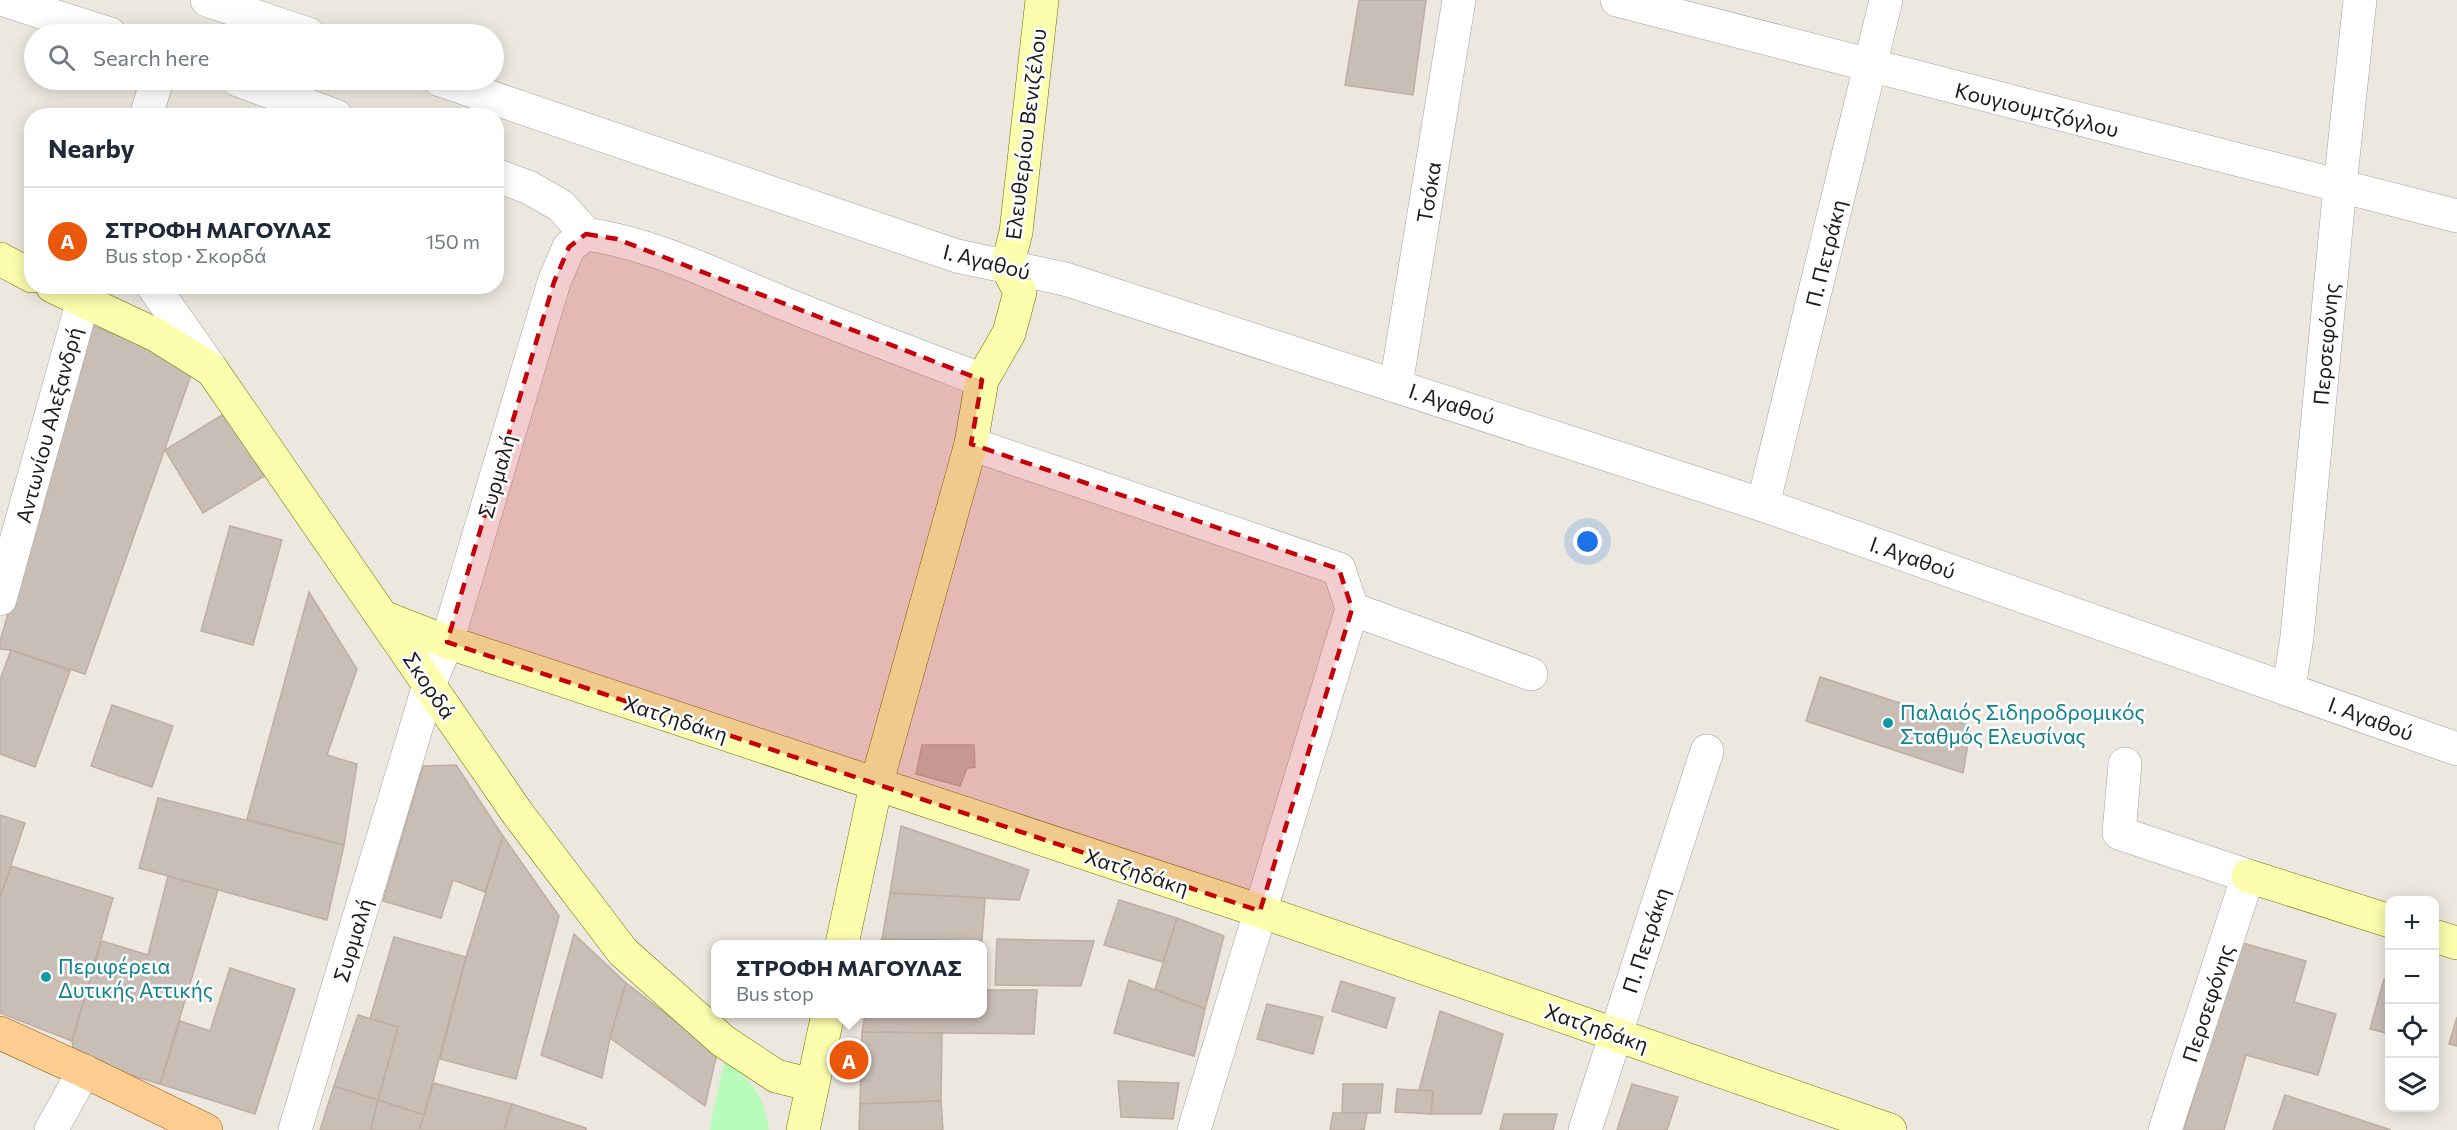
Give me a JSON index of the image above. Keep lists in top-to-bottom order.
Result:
{
  "streets": {
    "street": [
      "Κουγιουμτζόγλου",
      "Ελευθερίου Βενιζέλου",
      "Τσόκα",
      "Π. Πετράκη",
      "Ι. Αγαθού",
      "Περσεφόνης",
      "Αντωνίου Αλεξανδρή",
      "Συρμαλή",
      "Σκορδά",
      "Χατζηδάκη"
    ]
  },
  "crossings": [
    ["Κουγιουμτζόγλου", "Π. Πετράκη"],
    ["Κουγιουμτζόγλου", "Περσεφόνης"],
    ["Ελευθερίου Βενιζέλου", "Ι. Αγαθού"],
    ["Τσόκα", "Ι. Αγαθού"],
    ["Π. Πετράκη", "Ι. Αγαθού"],
    ["Π. Πετράκη", "Χατζηδάκη"],
    ["Ι. Αγαθού", "Περσεφόνης"],
    ["Αντωνίου Αλεξανδρή", "Σκορδά"],
    ["Συρμαλή", "Σκορδά"],
    ["Συρμαλή", "Χατζηδάκη"],
    ["Σκορδά", "Χατζηδάκη"]
  ],
  "places": ["Παλαιός Σιδηροδρομικός Σταθμός Ελευσίνας", "Περιφέρεια Δυτικής Αττικής"],
  "page": {
    "search": "Search here",
    "heading": "Nearby",
    "list": [
      {
        "mark": "A",
        "name": "ΣΤΡΟΦΗ ΜΑΓΟΥΛΑΣ",
        "note": "Bus stop · Σκορδά",
        "value": "150 m"
      }
    ],
    "map_buttons": ["+", "−"],
    "popup": ["ΣΤΡΟΦΗ ΜΑΓΟΥΛΑΣ", "Bus stop"],
    "pins": "A"
  }
}
